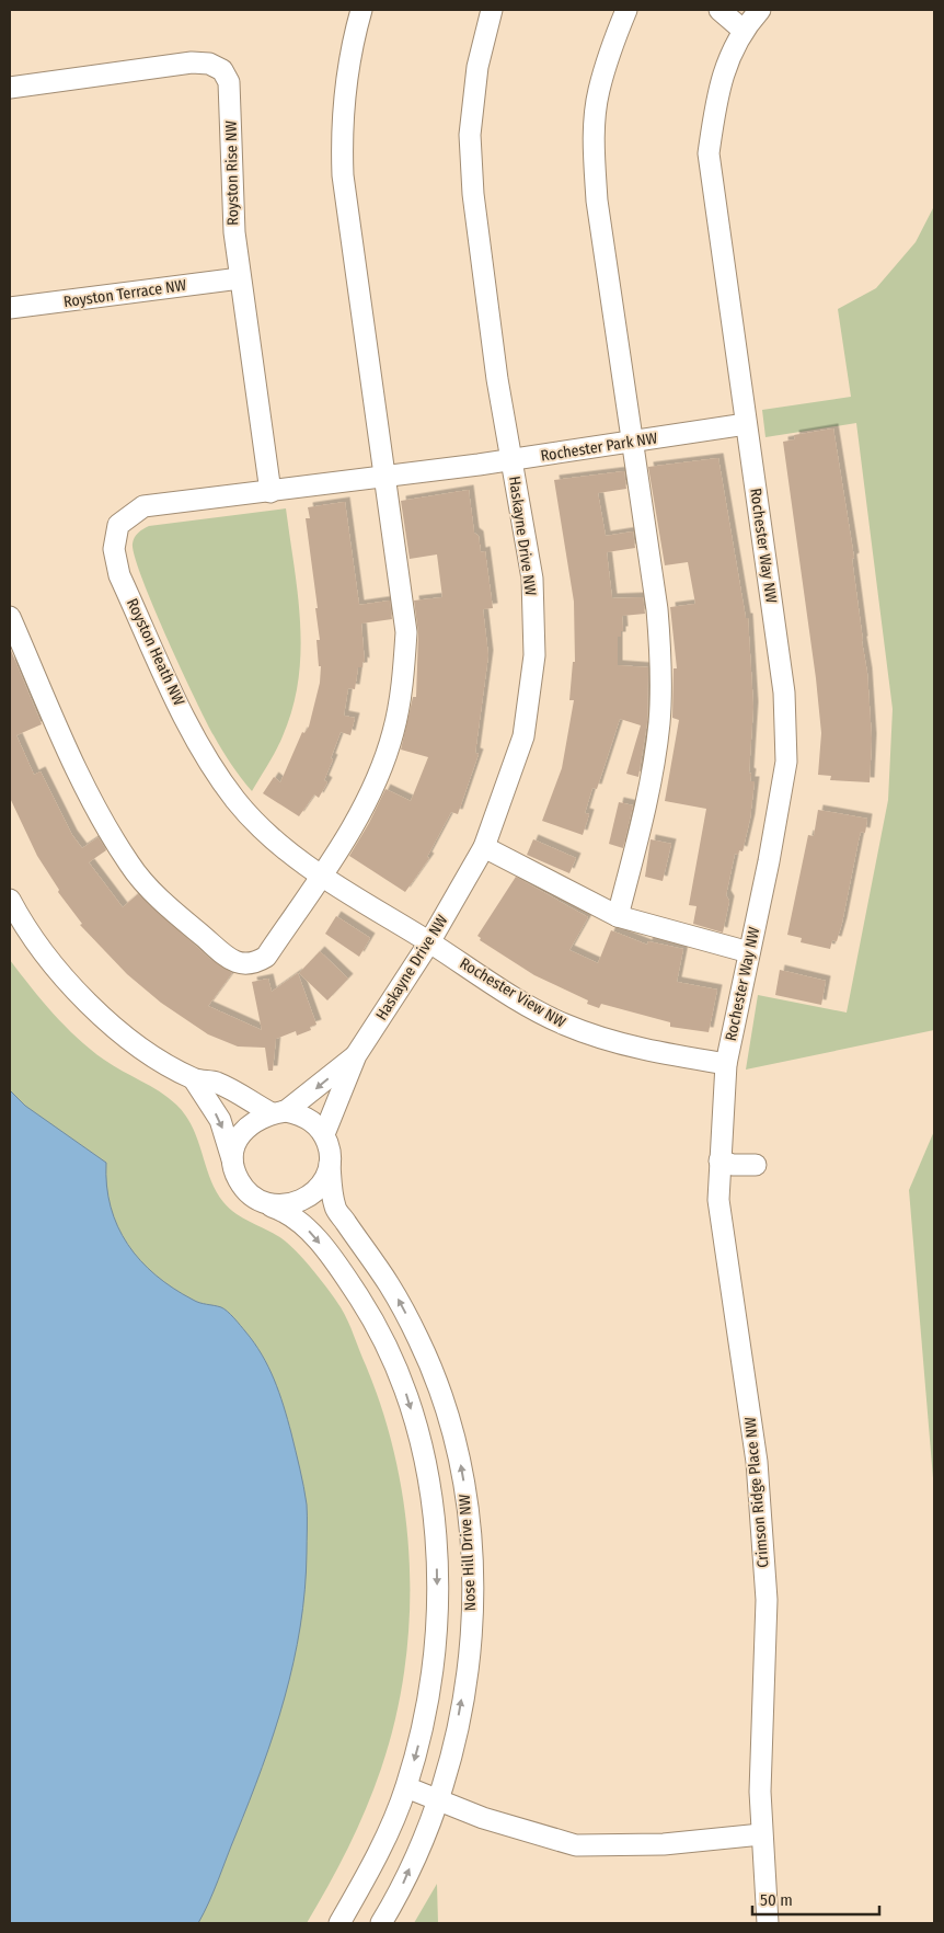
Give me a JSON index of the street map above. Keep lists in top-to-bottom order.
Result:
{
  "streets": {
    "street": [
      "Royston Rise NW",
      "Royston Terrace NW",
      "Rochester Park NW",
      "Haskayne Drive NW",
      "Rochester Way NW",
      "Royston Heath NW",
      "Rochester View NW",
      "Crimson Ridge Place NW",
      "Nose Hill Drive NW"
    ]
  },
  "crossings": [
    ["Royston Rise NW", "Royston Terrace NW"],
    ["Royston Rise NW", "Royston Heath NW"],
    ["Rochester Park NW", "Haskayne Drive NW"],
    ["Rochester Park NW", "Rochester Way NW"],
    ["Rochester Park NW", "Royston Heath NW"],
    ["Haskayne Drive NW", "Royston Heath NW"],
    ["Haskayne Drive NW", "Rochester View NW"],
    ["Haskayne Drive NW", "Nose Hill Drive NW"],
    ["Rochester Way NW", "Rochester View NW"],
    ["Rochester Way NW", "Crimson Ridge Place NW"],
    ["Royston Heath NW", "Rochester View NW"],
    ["Rochester View NW", "Crimson Ridge Place NW"]
  ],
  "scale_bar": "50 m"
}
